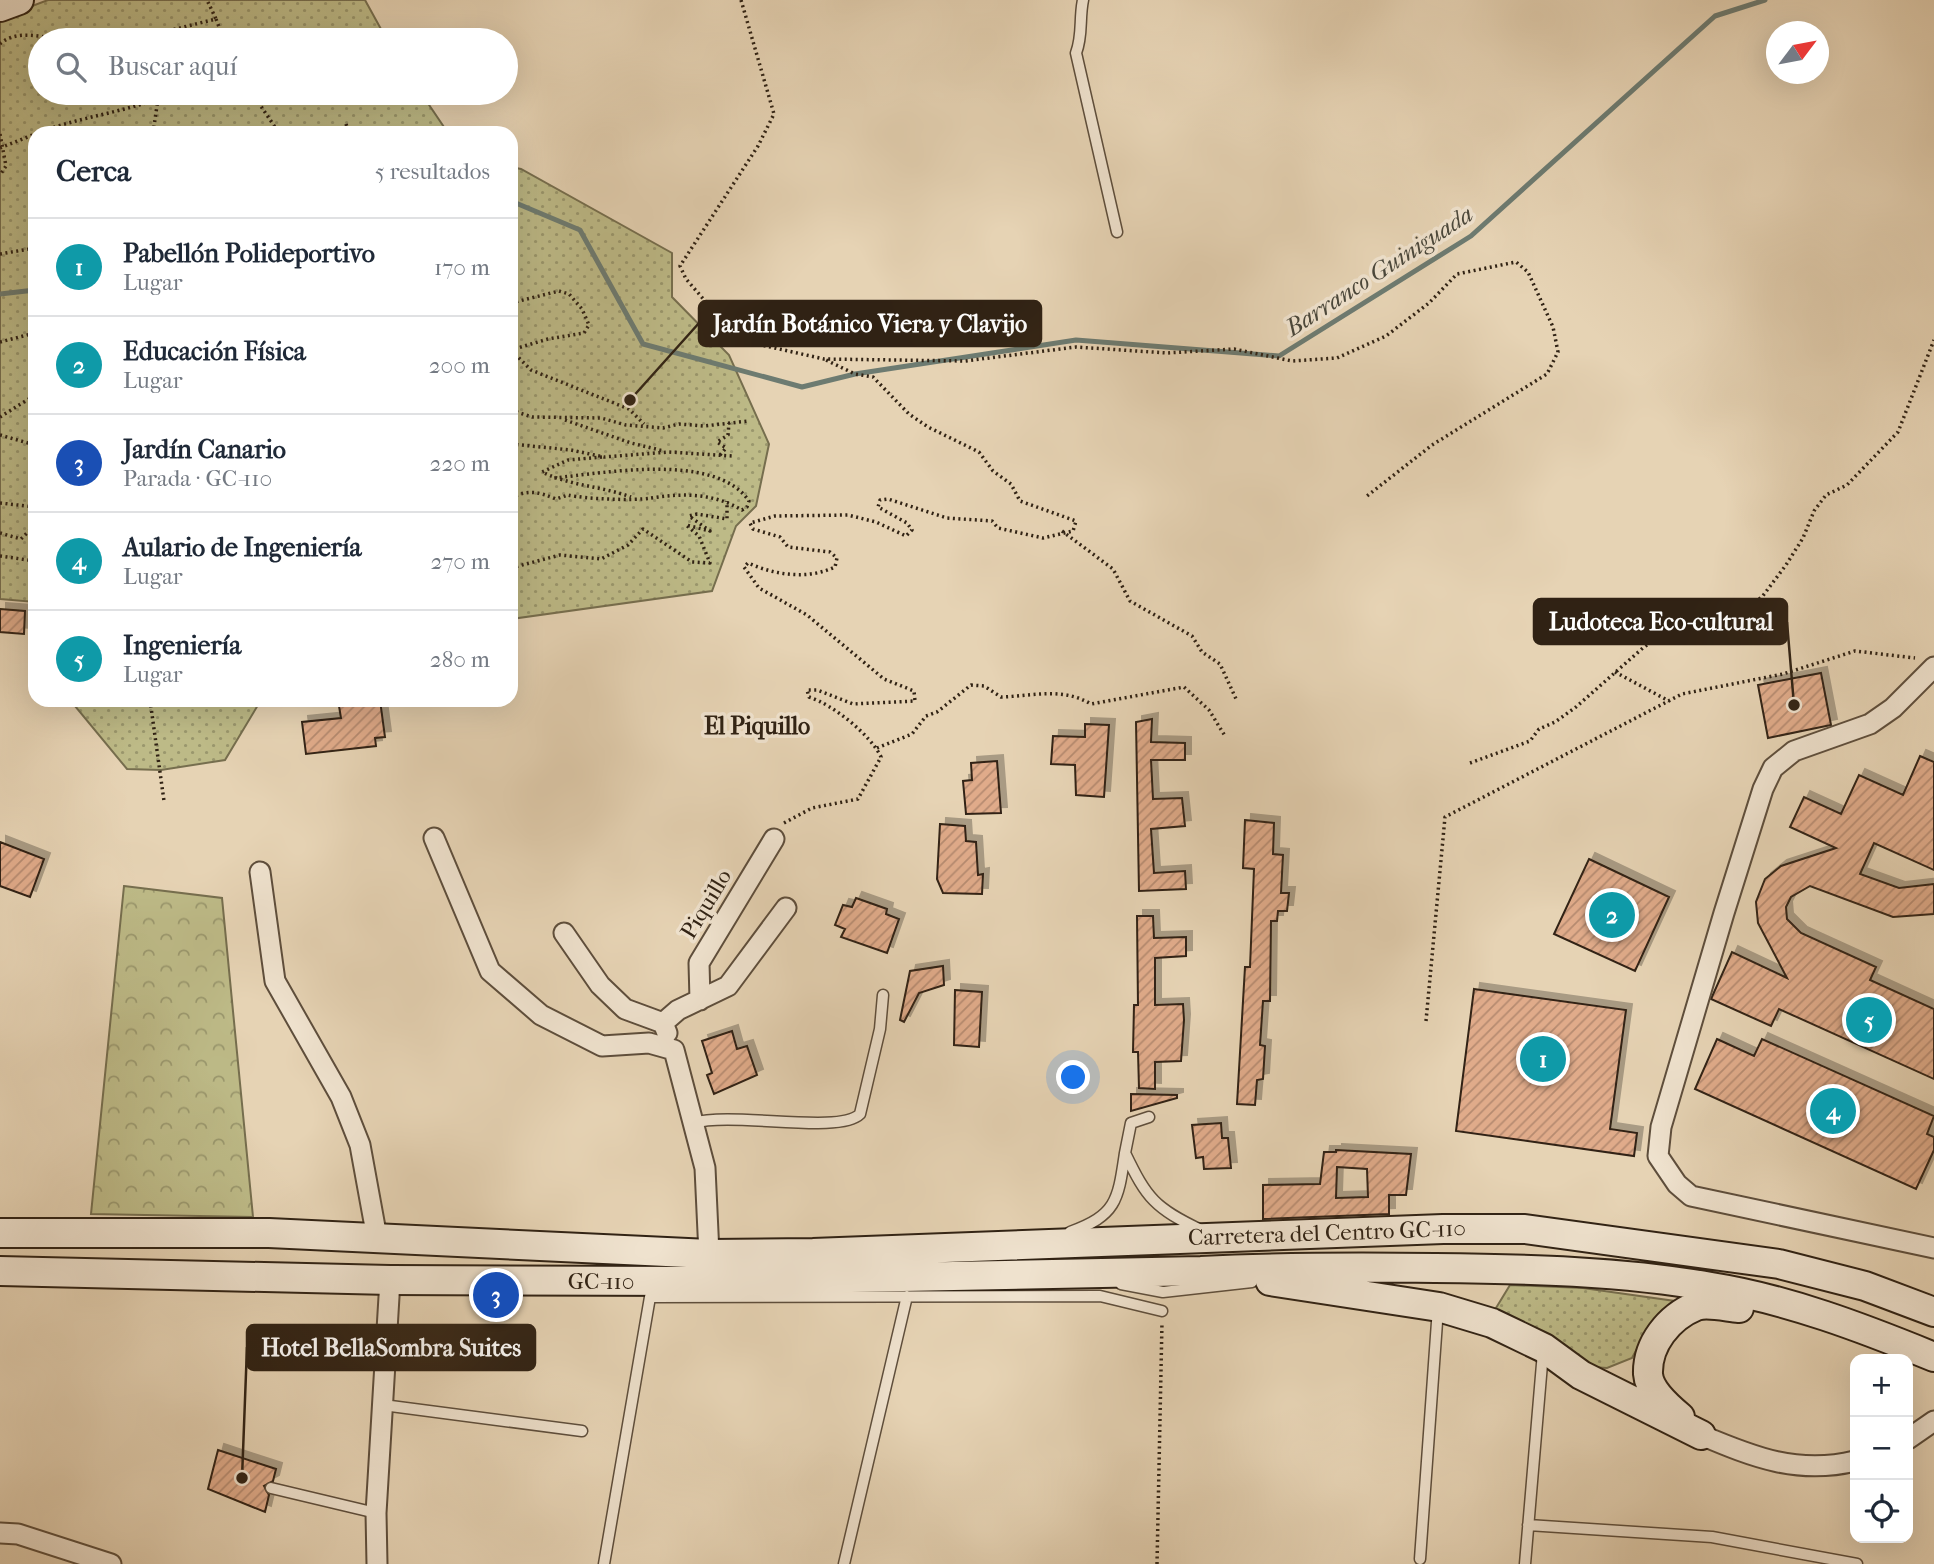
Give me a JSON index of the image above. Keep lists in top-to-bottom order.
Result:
{
  "streets": {
    "main road": ["Carretera del Centro GC-110", "GC-110"],
    "street": ["Piquillo"]
  },
  "crossings": [
    ["Carretera del Centro GC-110", "GC-110"]
  ],
  "districts": ["El Piquillo"],
  "water": ["Barranco Guiniguada"],
  "places": ["Jardín Botánico Viera y Clavijo", "Ludoteca Eco-cultural", "Hotel BellaSombra Suites"],
  "north": "top right",
  "page": {
    "search": "Buscar aquí",
    "heading": ["Cerca", "5 resultados"],
    "list": [
      {
        "mark": "1",
        "name": "Pabellón Polideportivo",
        "note": "Lugar",
        "value": "170 m"
      },
      {
        "mark": "2",
        "name": "Educación Física",
        "note": "Lugar",
        "value": "200 m"
      },
      {
        "mark": "3",
        "name": "Jardín Canario",
        "note": "Parada · GC-110",
        "value": "220 m"
      },
      {
        "mark": "4",
        "name": "Aulario de Ingeniería",
        "note": "Lugar",
        "value": "270 m"
      },
      {
        "mark": "5",
        "name": "Ingeniería",
        "note": "Lugar",
        "value": "280 m"
      }
    ],
    "pins": [
      "2",
      "5",
      "1",
      "4",
      "3"
    ],
    "map_buttons": ["+", "−"]
  }
}
